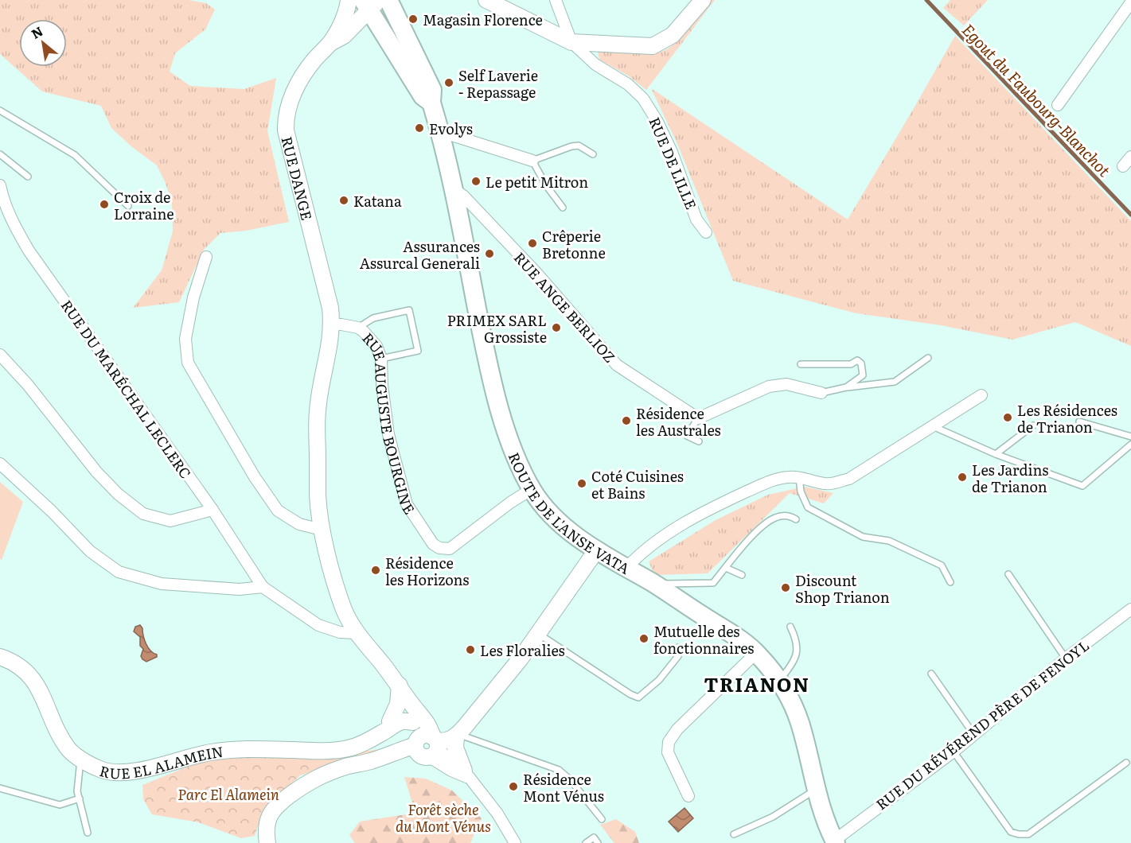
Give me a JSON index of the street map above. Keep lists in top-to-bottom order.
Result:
{
  "streets": {
    "main road": ["ROUTE DE L'ANSE VATA"],
    "street": [
      "RUE DE LILLE",
      "RUE DANGE",
      "RUE ANGE BERLIOZ",
      "RUE DU MARÉCHAL LECLERC",
      "RUE AUGUSTE BOURGINE",
      "RUE DU RÉVÉREND PÈRE DE FENOYL",
      "RUE EL ALAMEIN"
    ]
  },
  "crossings": [
    ["RUE DANGE", "RUE AUGUSTE BOURGINE"],
    ["RUE DANGE", "ROUTE DE L'ANSE VATA"],
    ["RUE ANGE BERLIOZ", "ROUTE DE L'ANSE VATA"],
    ["RUE AUGUSTE BOURGINE", "ROUTE DE L'ANSE VATA"],
    ["ROUTE DE L'ANSE VATA", "RUE DU RÉVÉREND PÈRE DE FENOYL"]
  ],
  "districts": ["TRIANON"],
  "water": ["Egout du Faubourg-Blanchot"],
  "parks": ["Parc El Alamein", "Forêt sèche du Mont Vénus"],
  "places": [
    "Magasin Florence",
    "Self Laverie - Repassage",
    "Evolys",
    "Le petit Mitron",
    "Katana",
    "Croix de Lorraine",
    "Crêperie Bretonne",
    "Assurances Assurcal Generali",
    "PRIMEX SARL Grossiste",
    "Les Résidences de Trianon",
    "Résidence les Australes",
    "Les Jardins de Trianon",
    "Coté Cuisines et Bains",
    "Résidence les Horizons",
    "Discount Shop Trianon",
    "Mutuelle des fonctionnaires",
    "Les Floralies",
    "Résidence Mont Vénus"
  ],
  "north": "top left"
}
